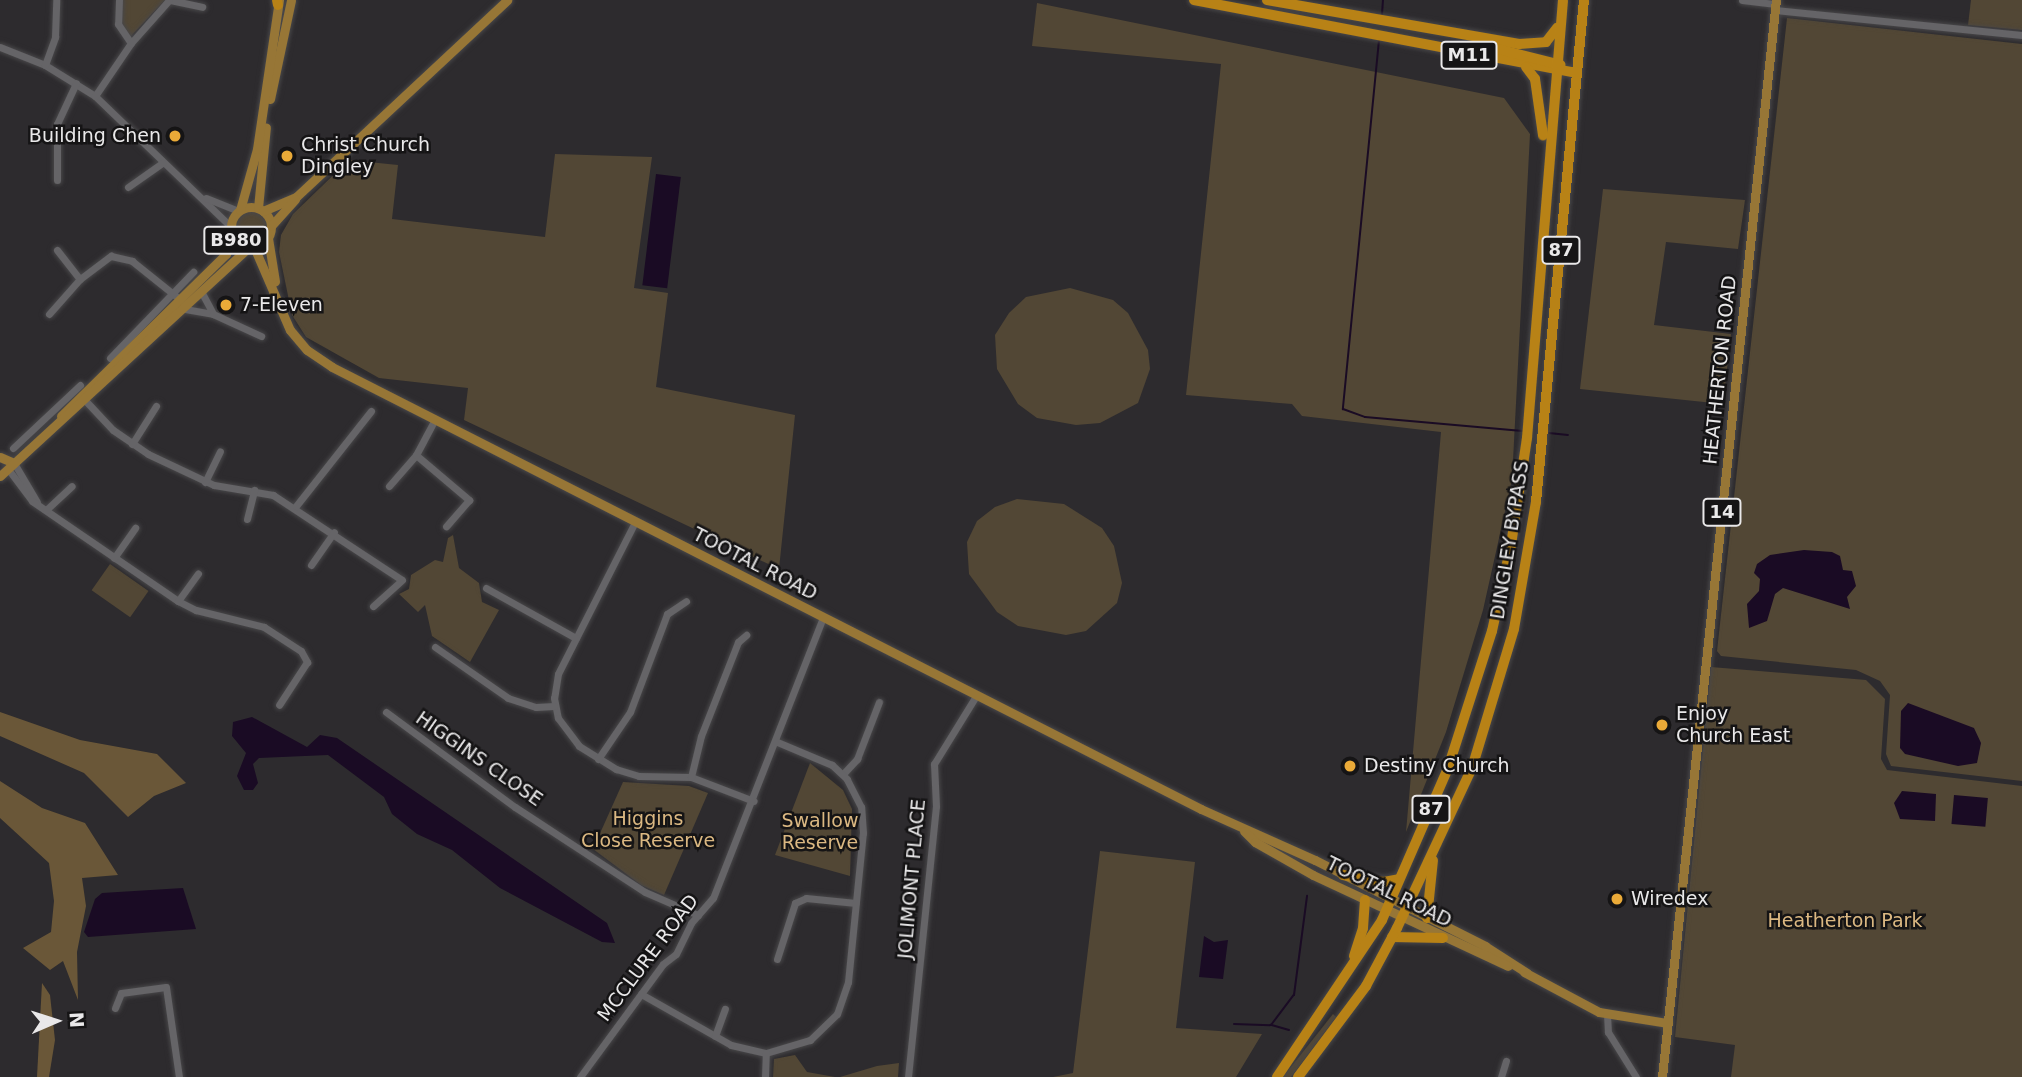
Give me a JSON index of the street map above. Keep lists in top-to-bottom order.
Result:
{
  "streets": {
    "highway": ["M11", "87", "DINGLEY BYPASS"],
    "main road": [
      "B980",
      "HEATHERTON ROAD",
      "14",
      "TOOTAL ROAD"
    ],
    "street": ["HIGGINS CLOSE", "JOLIMONT PLACE", "MCCLURE ROAD"]
  },
  "crossings": [
    ["M11", "DINGLEY BYPASS"],
    ["B980", "TOOTAL ROAD"],
    ["HEATHERTON ROAD", "TOOTAL ROAD"],
    ["DINGLEY BYPASS", "TOOTAL ROAD"],
    ["TOOTAL ROAD", "JOLIMONT PLACE"],
    ["TOOTAL ROAD", "MCCLURE ROAD"],
    ["HIGGINS CLOSE", "MCCLURE ROAD"]
  ],
  "parks": ["Higgins Close Reserve", "Swallow Reserve", "Heatherton Park"],
  "places": [
    "Building Chen",
    "Christ Church Dingley",
    "7-Eleven",
    "Enjoy Church East",
    "Destiny Church",
    "Wiredex"
  ],
  "north": "right"
}
